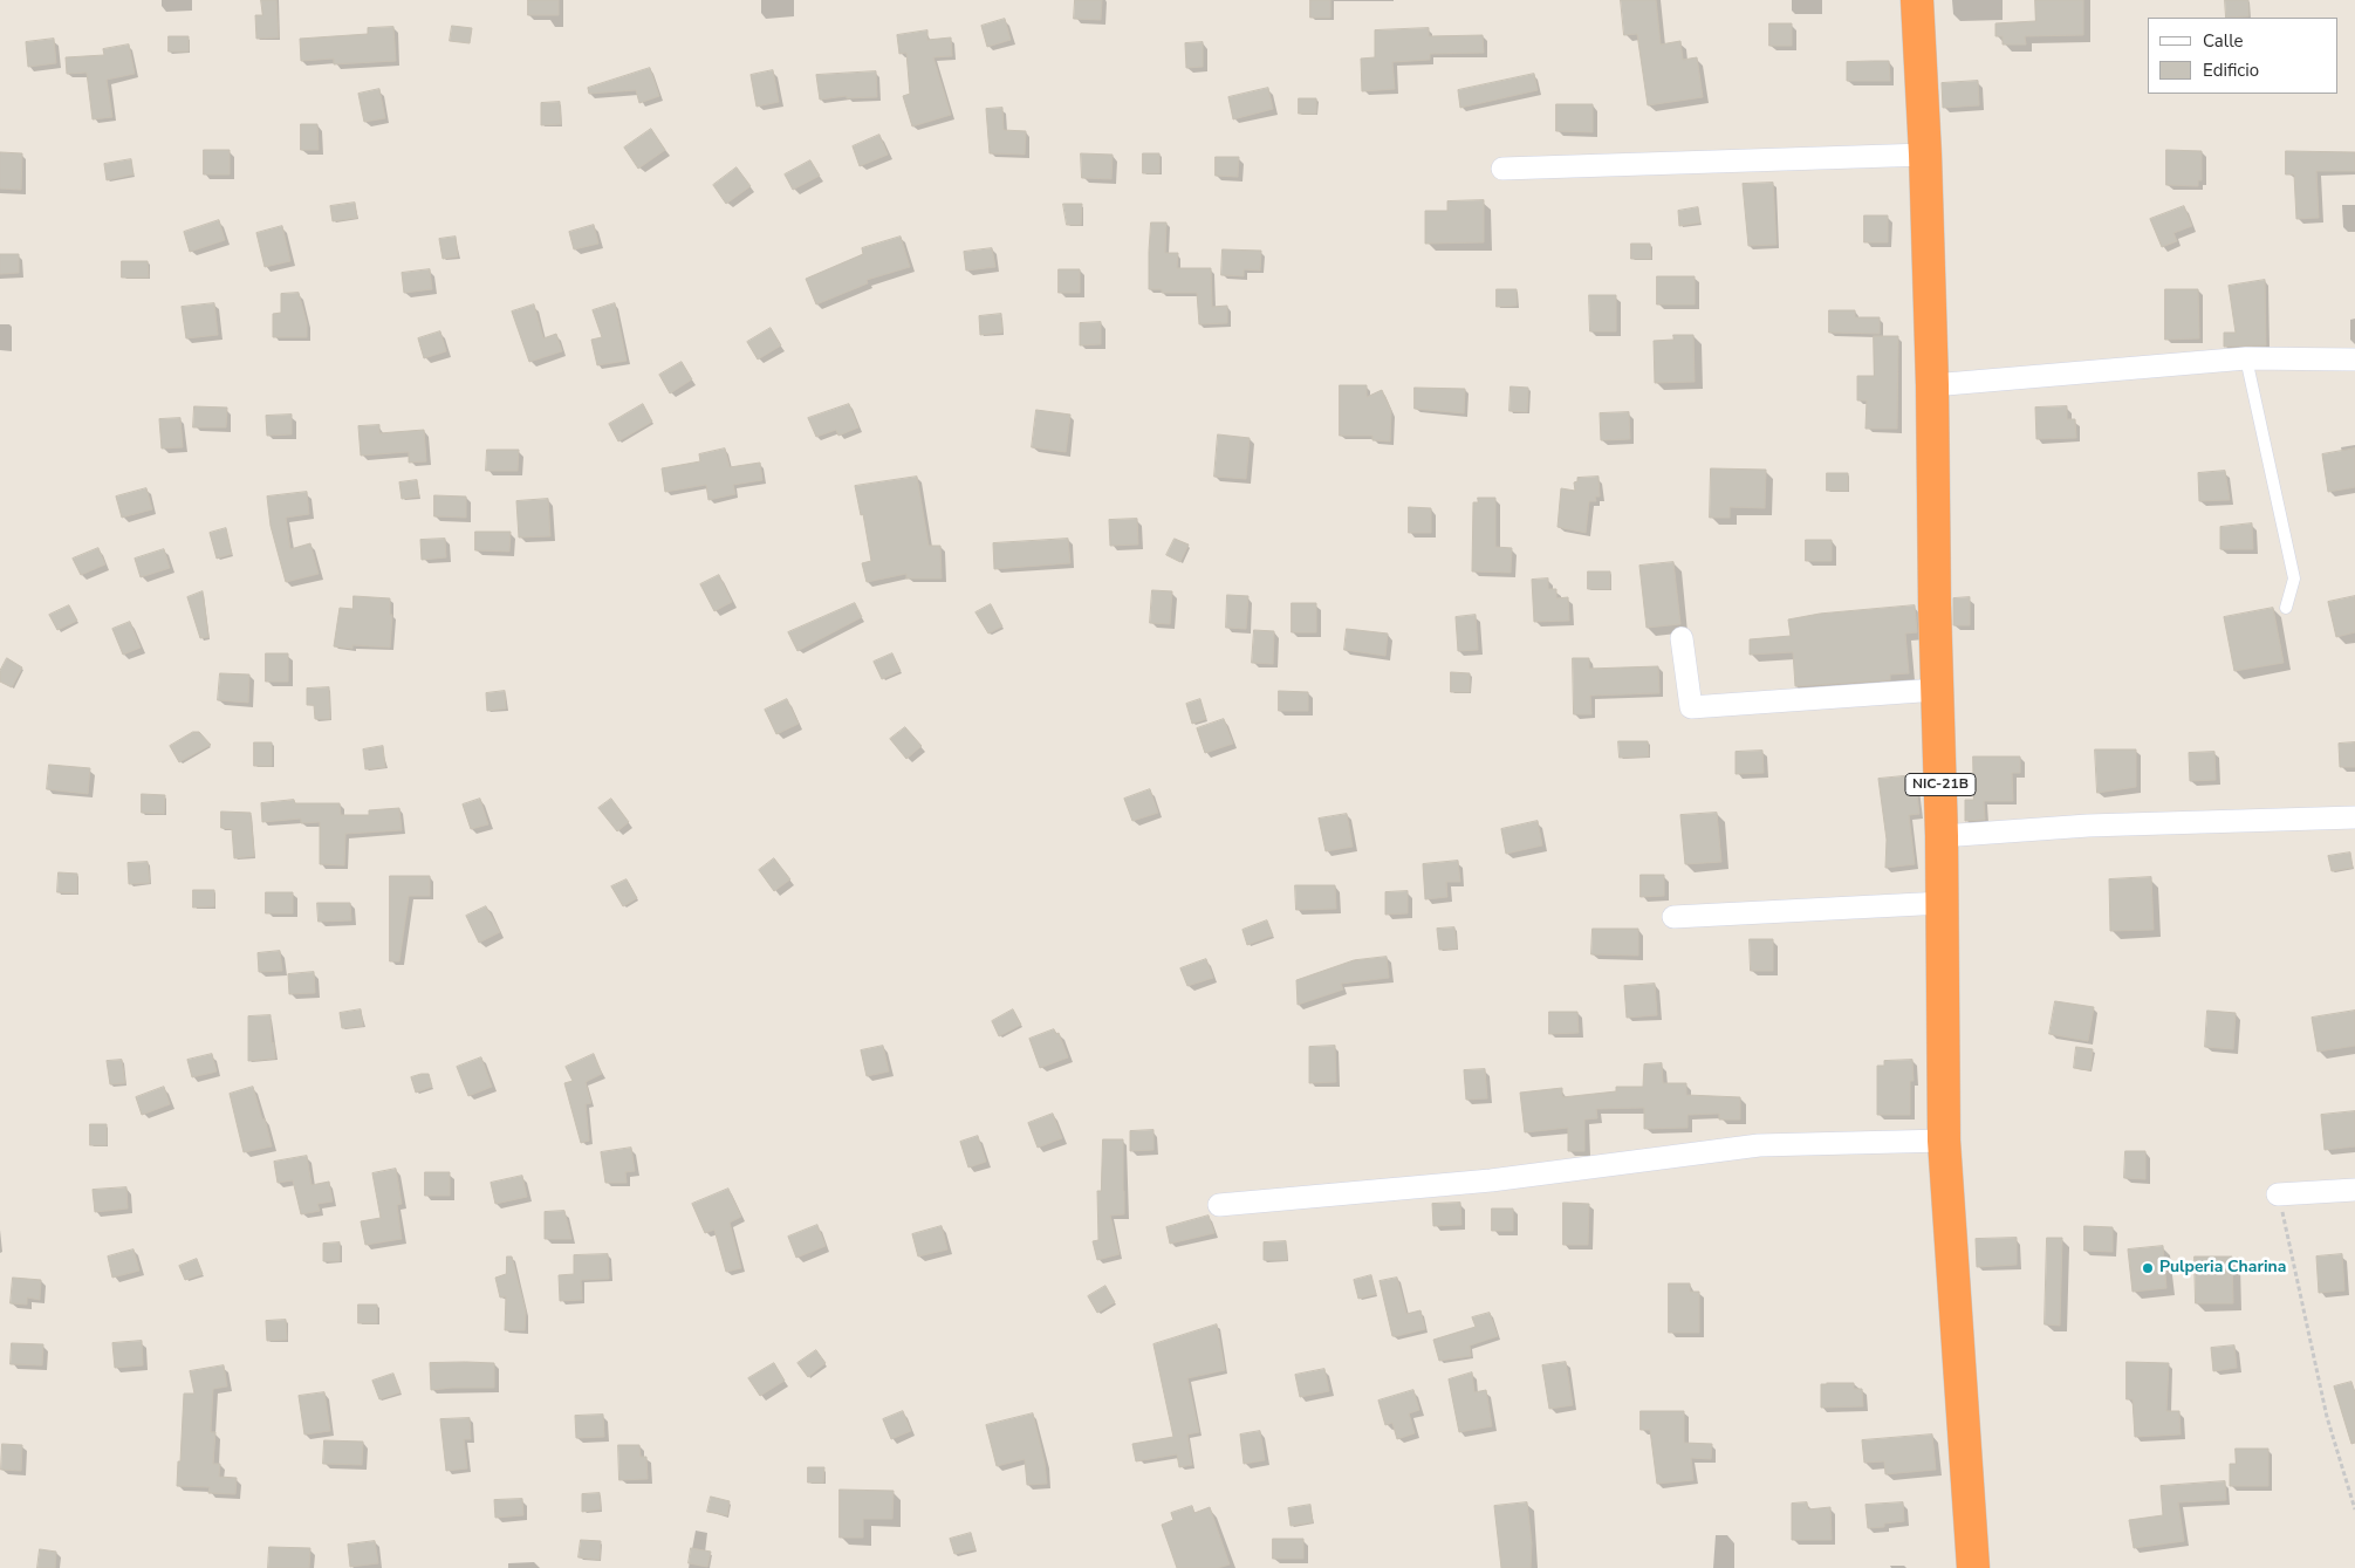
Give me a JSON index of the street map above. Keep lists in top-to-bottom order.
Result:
{
  "streets": {
    "highway": ["NIC-21B"]
  },
  "places": ["Pulperia Charina"],
  "legend": ["Calle", "Edificio"]
}
